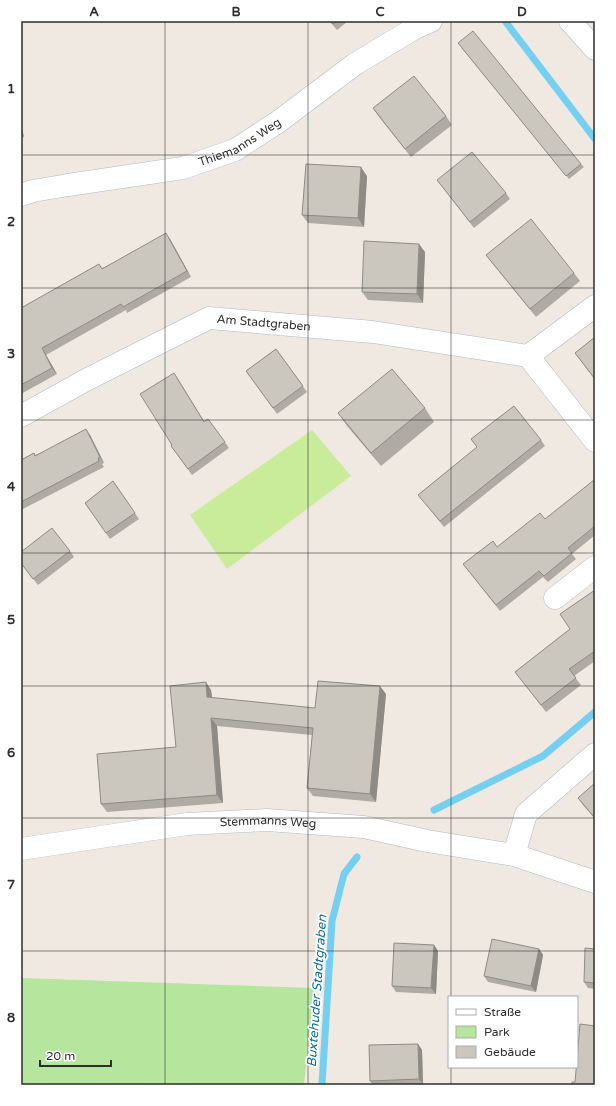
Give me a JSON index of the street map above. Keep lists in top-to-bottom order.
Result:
{
  "streets": {
    "street": ["Thiemanns Weg", "Am Stadtgraben", "Stemmanns Weg"]
  },
  "water": ["Buxtehuder Stadtgraben"],
  "legend": ["Straße", "Park", "Gebäude"],
  "scale_bar": "20 m",
  "grid": {
    "columns": [
      "A",
      "B",
      "C",
      "D"
    ],
    "rows": [
      "1",
      "2",
      "3",
      "4",
      "5",
      "6",
      "7",
      "8"
    ]
  }
}
